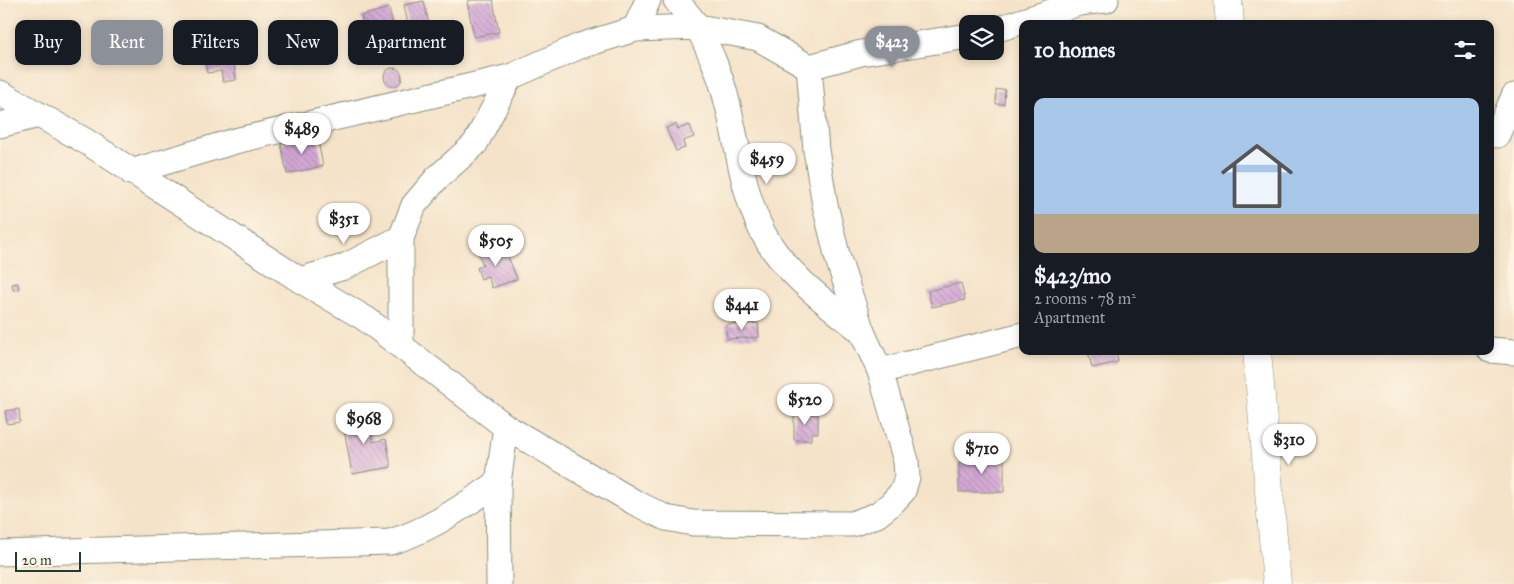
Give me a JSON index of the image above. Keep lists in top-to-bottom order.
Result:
{
  "scale_bar": "20 m",
  "page": {
    "chip": [
      "Buy",
      "Rent",
      "Filters",
      "New",
      "Apartment"
    ],
    "heading": "10 homes",
    "price": [
      "$423",
      "$489",
      "$459",
      "$351",
      "$505",
      "$441",
      "$520",
      "$968",
      "$310",
      "$710"
    ],
    "list": [
      {
        "name": "$423/mo",
        "note": "2 rooms · 78 m² · Apartment"
      }
    ],
    "scale": "20 m"
  }
}
